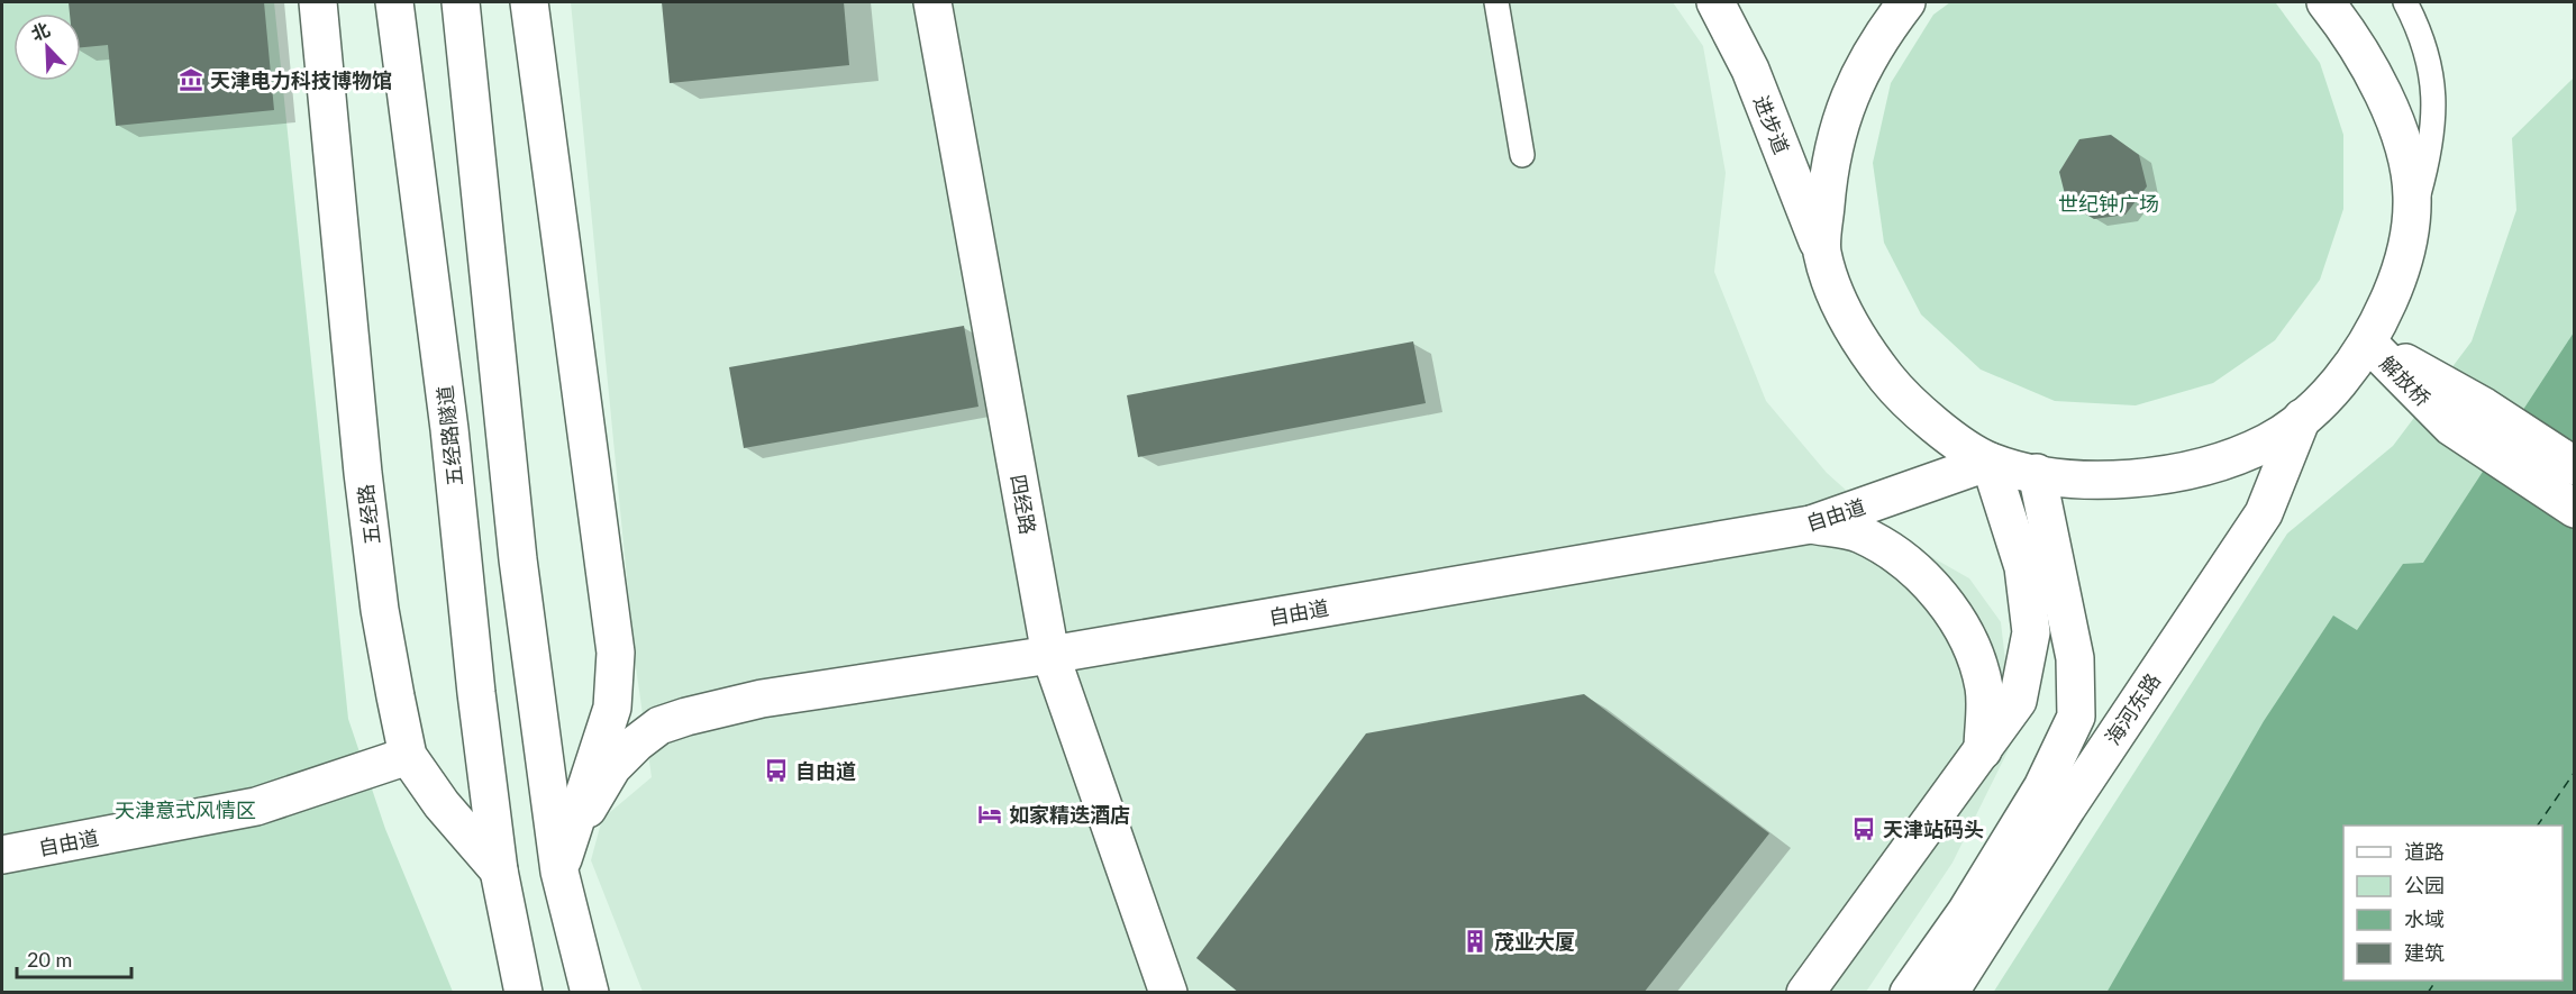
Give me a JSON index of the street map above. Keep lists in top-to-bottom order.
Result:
{
  "streets": {
    "street": [
      "进步道",
      "解放桥",
      "五经路隧道",
      "四经路",
      "五经路",
      "自由道",
      "海河东路"
    ]
  },
  "crossings": [
    ["进步道", "自由道"],
    ["五经路隧道", "五经路"],
    ["四经路", "自由道"],
    ["五经路", "自由道"]
  ],
  "parks": ["世纪钟广场", "天津意式风情区"],
  "places": {
    "museum": ["天津电力科技博物馆"],
    "bus stop": ["自由道", "天津站码头"],
    "hotel": ["如家精迭酒店"],
    "building": ["茂业大厦"]
  },
  "legend": [
    "道路",
    "公园",
    "水域",
    "建筑"
  ],
  "scale_bar": "20 m",
  "north": "top left"
}
